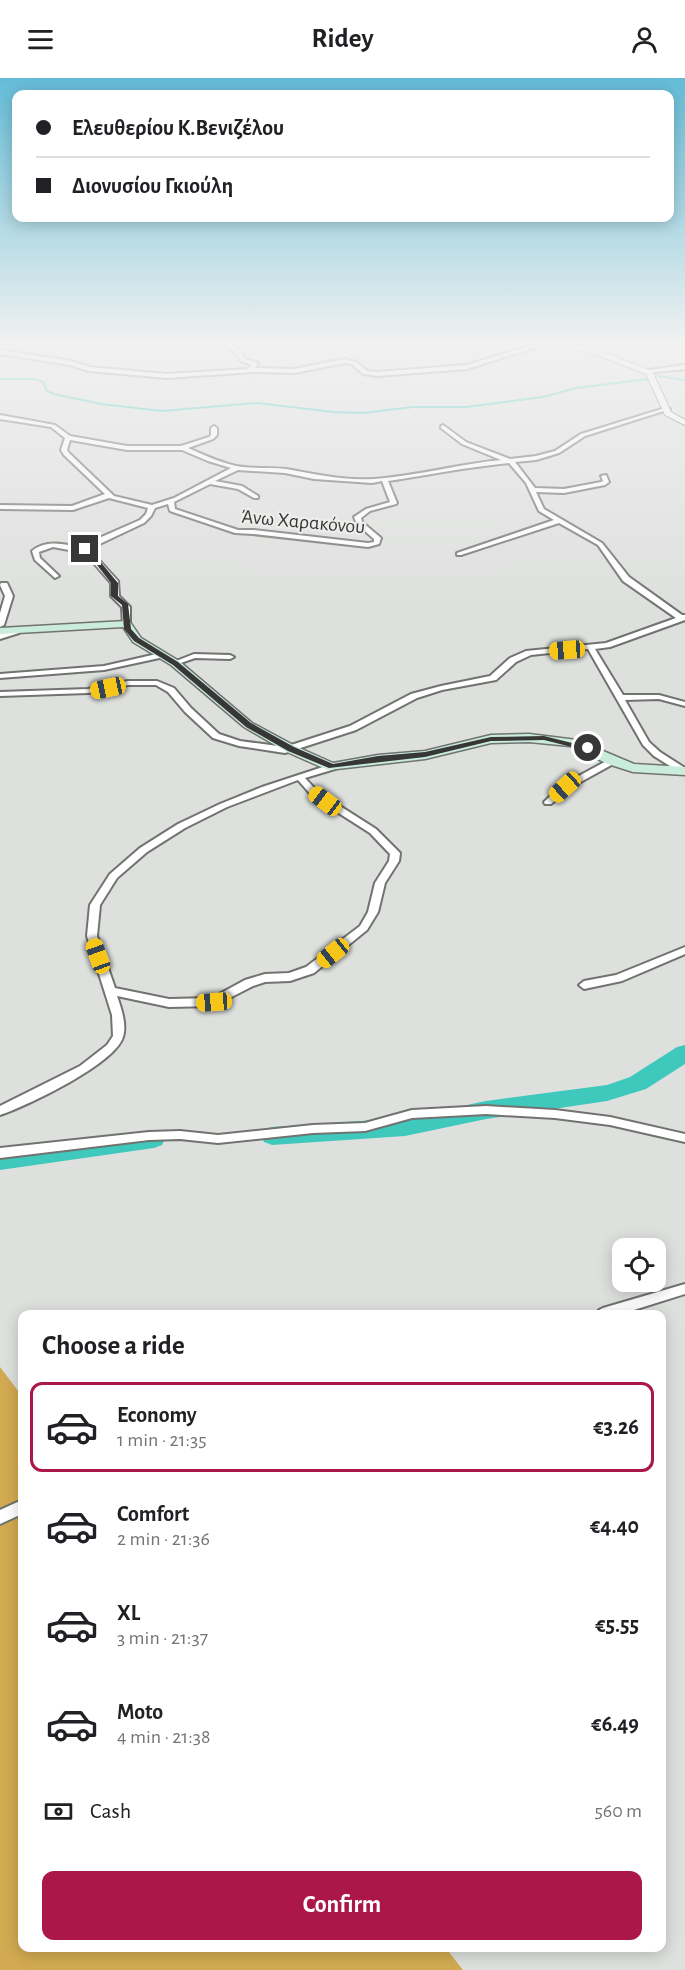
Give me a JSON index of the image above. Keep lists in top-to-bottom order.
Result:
{
  "streets": {
    "street": ["Άνω Χαρακόνου"]
  },
  "page": {
    "header": "Ridey",
    "banner": ["Ελευθερίου Κ.Βενιζέλου", "Διονυσίου Γκιούλη"],
    "heading": "Choose a ride",
    "list": [
      {
        "name": "Economy",
        "note": "1 min · 21:35",
        "value": "€3.26"
      },
      {
        "name": "Comfort",
        "note": "2 min · 21:36",
        "value": "€4.40"
      },
      {
        "name": "XL",
        "note": "3 min · 21:37",
        "value": "€5.55"
      },
      {
        "name": "Moto",
        "note": "4 min · 21:38",
        "value": "€6.49"
      }
    ],
    "pay": ["Cash", "560 m"],
    "buttons": "Confirm"
  }
}
